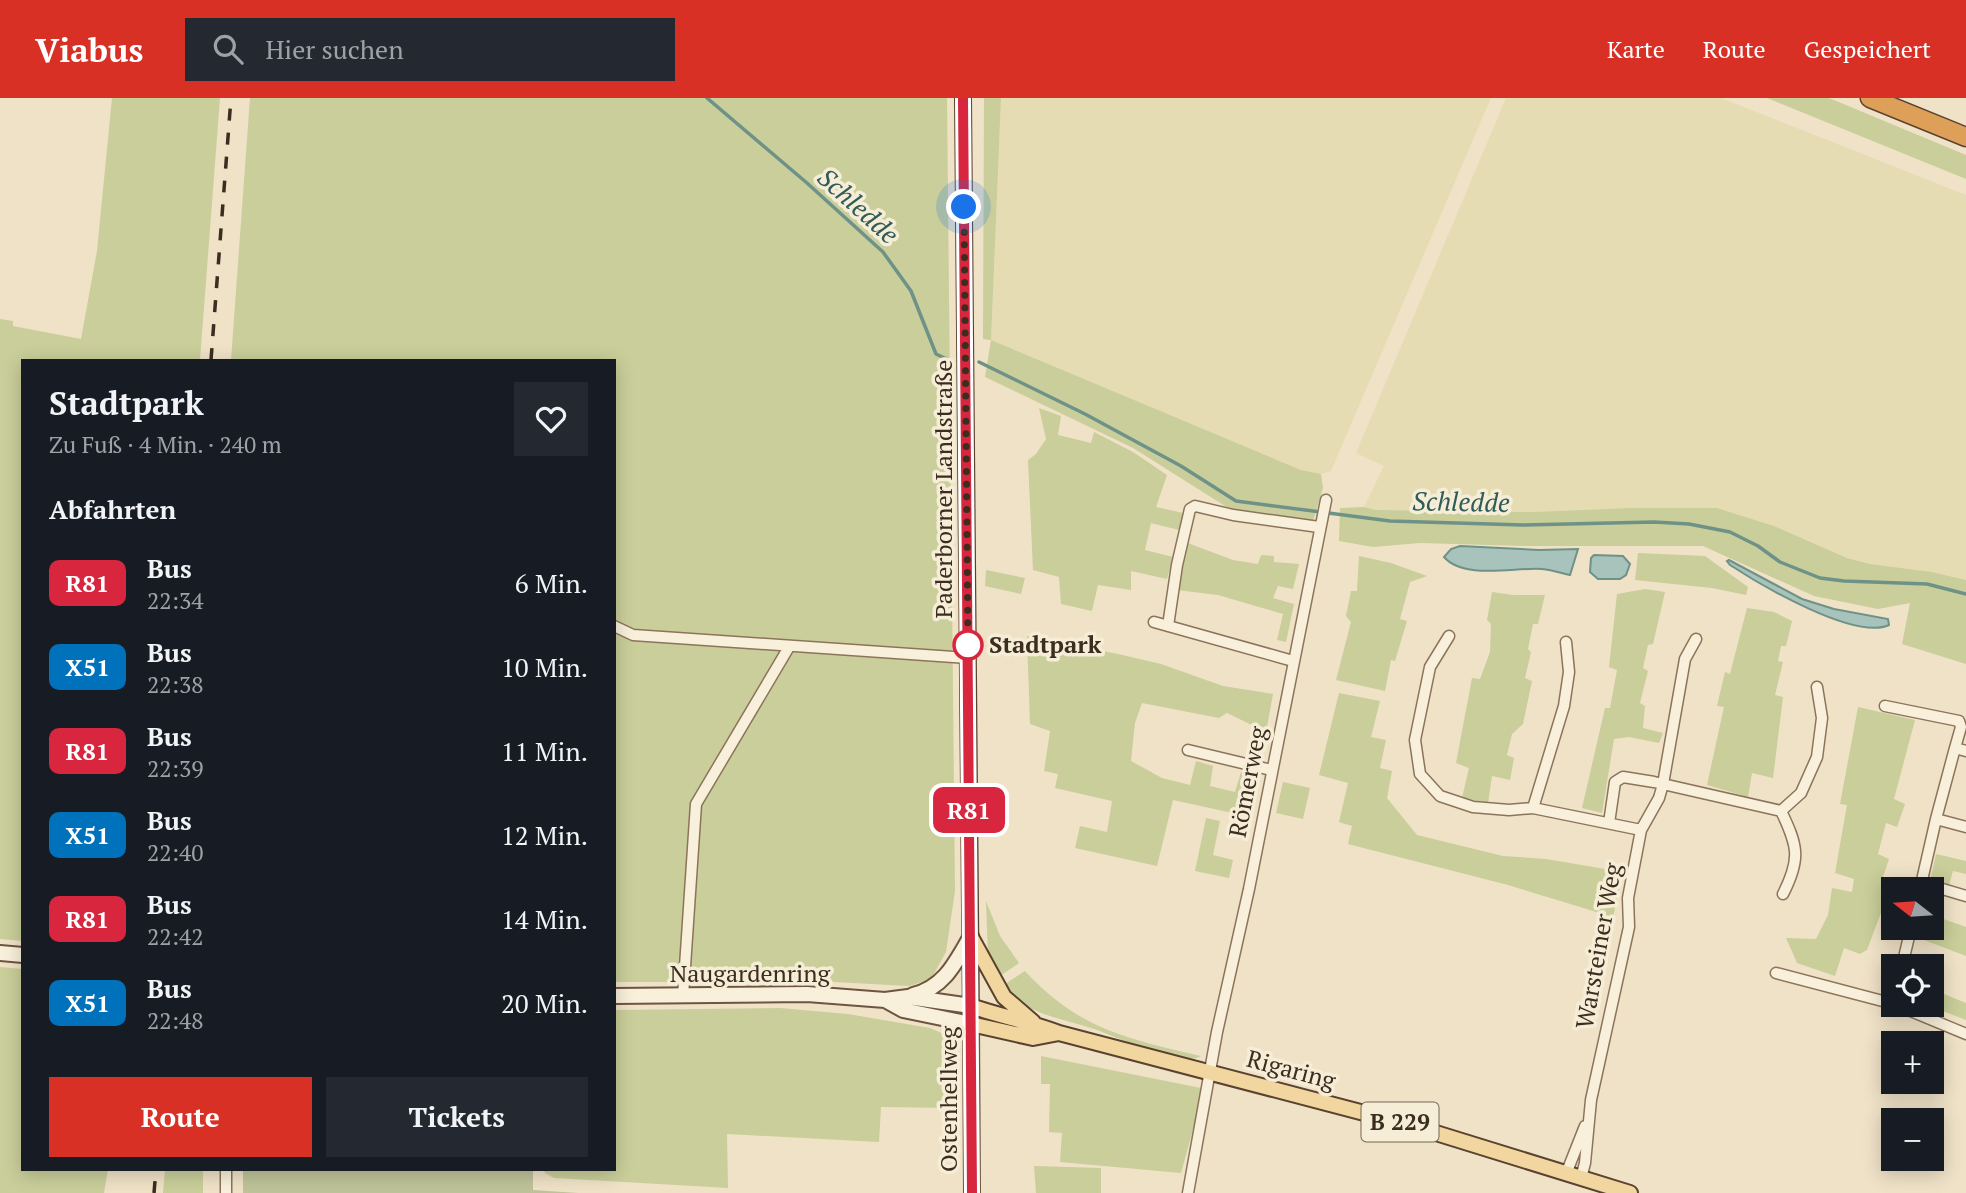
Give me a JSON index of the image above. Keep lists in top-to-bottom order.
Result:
{
  "streets": {
    "main road": [
      "Paderborner Landstraße",
      "Naugardenring",
      "Rigaring",
      "Ostenhellweg",
      "B 229"
    ],
    "street": ["Römerweg", "Warsteiner Weg"]
  },
  "crossings": [
    ["Paderborner Landstraße", "Naugardenring"],
    ["Paderborner Landstraße", "Rigaring"],
    ["Paderborner Landstraße", "Ostenhellweg"],
    ["Römerweg", "Rigaring"],
    ["Warsteiner Weg", "Rigaring"],
    ["Naugardenring", "Rigaring"],
    ["Naugardenring", "Ostenhellweg"],
    ["Rigaring", "Ostenhellweg"]
  ],
  "water": ["Schledde"],
  "places": ["Stadtpark"],
  "lines": ["bus line R81"],
  "north": "left",
  "page": {
    "header": "Viabus",
    "search": "Hier suchen",
    "nav": ["Karte", "Route", "Gespeichert"],
    "on_map": "R81",
    "heading": [
      ["Stadtpark", "Zu Fuß · 4 Min. · 240 m"],
      "Abfahrten"
    ],
    "list": [
      {
        "mark": "R81",
        "name": "Bus",
        "note": "22:34",
        "value": "6 Min."
      },
      {
        "mark": "X51",
        "name": "Bus",
        "note": "22:38",
        "value": "10 Min."
      },
      {
        "mark": "R81",
        "name": "Bus",
        "note": "22:39",
        "value": "11 Min."
      },
      {
        "mark": "X51",
        "name": "Bus",
        "note": "22:40",
        "value": "12 Min."
      },
      {
        "mark": "R81",
        "name": "Bus",
        "note": "22:42",
        "value": "14 Min."
      },
      {
        "mark": "X51",
        "name": "Bus",
        "note": "22:48",
        "value": "20 Min."
      }
    ],
    "map_buttons": ["+", "−"],
    "buttons": ["Route", "Tickets"]
  }
}
